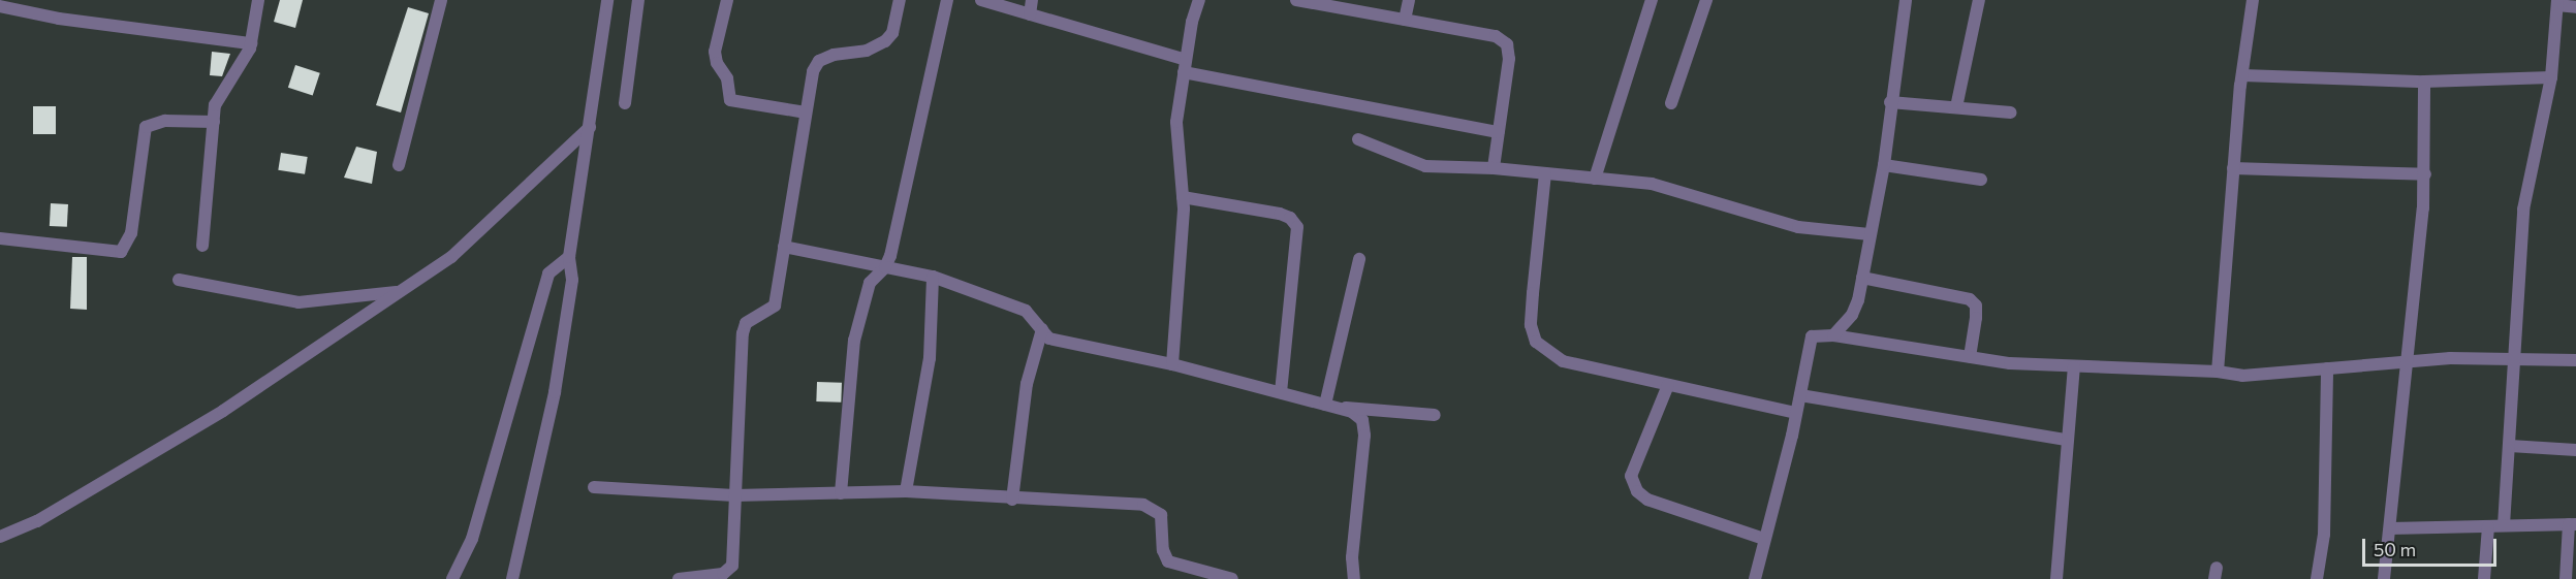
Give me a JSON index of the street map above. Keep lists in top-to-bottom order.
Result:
{
  "scale_bar": "50 m"
}
